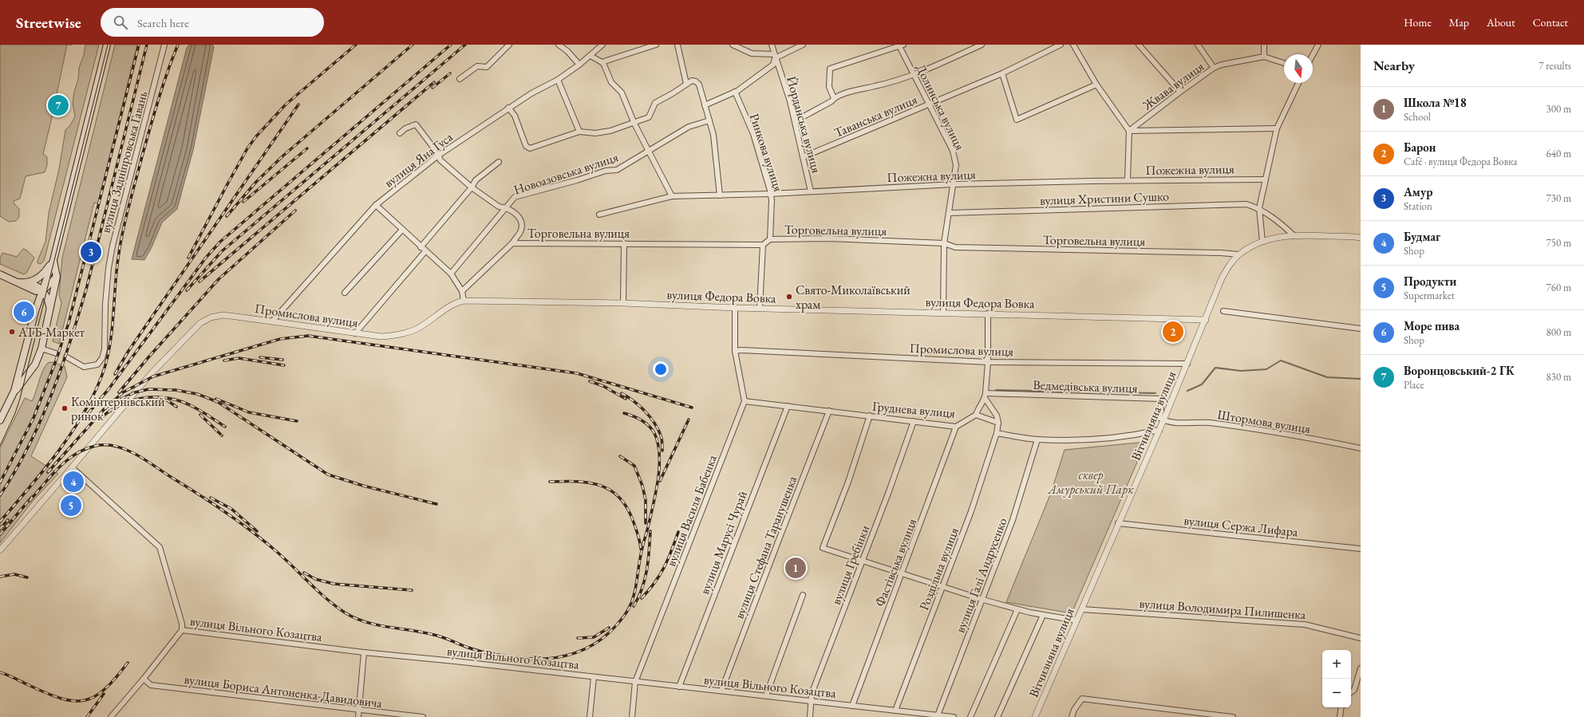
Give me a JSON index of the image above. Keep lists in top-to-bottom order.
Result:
{
  "streets": {
    "street": [
      "Жвава вулиця",
      "Долинська вулиця",
      "Таванська вулиця",
      "Йорданська вулиця",
      "Ринкова вулиця",
      "вулиця Яна Гуса",
      "вулиця Задніпровська Гавань",
      "Пожежна вулиця",
      "Новоазовська вулиця",
      "вулиця Христини Сушко",
      "Торговельна вулиця",
      "вулиця Федора Вовка",
      "Промислова вулиця",
      "Ведмедівська вулиця",
      "Груднева вулиця",
      "Вітчизняна вулиця",
      "Штормова вулиця",
      "вулиця Василя Бабенка",
      "вулиця Сержа Лифара",
      "вулиця Марусі Чурай",
      "вулиця Стефана Таранушенка",
      "Фастівська вулиця",
      "вулиця Гребінки",
      "Роздільна вулиця",
      "вулиця Галі Андрусенко",
      "вулиця Володимира Пилишенка",
      "вулиця Вільного Козацтва",
      "вулиця Бориса Антоненка-Давидовича"
    ]
  },
  "crossings": [
    ["Долинська вулиця", "Таванська вулиця"],
    ["Долинська вулиця", "Пожежна вулиця"],
    ["Долинська вулиця", "вулиця Христини Сушко"],
    ["Долинська вулиця", "Торговельна вулиця"],
    ["Долинська вулиця", "вулиця Федора Вовка"],
    ["Таванська вулиця", "Йорданська вулиця"],
    ["Йорданська вулиця", "Пожежна вулиця"],
    ["Ринкова вулиця", "Пожежна вулиця"],
    ["Ринкова вулиця", "Торговельна вулиця"],
    ["вулиця Яна Гуса", "Промислова вулиця"],
    ["вулиця Христини Сушко", "Вітчизняна вулиця"],
    ["Торговельна вулиця", "Вітчизняна вулиця"],
    ["вулиця Федора Вовка", "Промислова вулиця"],
    ["вулиця Федора Вовка", "Вітчизняна вулиця"],
    ["Промислова вулиця", "Вітчизняна вулиця"],
    ["Ведмедівська вулиця", "Вітчизняна вулиця"],
    ["Ведмедівська вулиця", "Штормова вулиця"],
    ["Груднева вулиця", "вулиця Василя Бабенка"],
    ["Груднева вулиця", "вулиця Марусі Чурай"],
    ["Груднева вулиця", "вулиця Стефана Таранушенка"],
    ["Груднева вулиця", "Фастівська вулиця"],
    ["Груднева вулиця", "вулиця Гребінки"],
    ["Вітчизняна вулиця", "Штормова вулиця"],
    ["Вітчизняна вулиця", "вулиця Сержа Лифара"],
    ["Вітчизняна вулиця", "вулиця Володимира Пилишенка"],
    ["вулиця Василя Бабенка", "вулиця Вільного Козацтва"],
    ["вулиця Марусі Чурай", "вулиця Вільного Козацтва"],
    ["вулиця Стефана Таранушенка", "вулиця Вільного Козацтва"],
    ["Фастівська вулиця", "вулиця Вільного Козацтва"],
    ["вулиця Гребінки", "вулиця Вільного Козацтва"],
    ["Роздільна вулиця", "вулиця Вільного Козацтва"],
    ["вулиця Галі Андрусенко", "вулиця Вільного Козацтва"],
    ["вулиця Вільного Козацтва", "вулиця Бориса Антоненка-Давидовича"]
  ],
  "parks": ["сквер Амурський Парк"],
  "places": ["Свято-Миколаївський храм", "АТБ-Маркет", "Комінтернівський ринок"],
  "north": "bottom",
  "page": {
    "header": "Streetwise",
    "search": "Search here",
    "nav": [
      "Home",
      "Map",
      "About",
      "Contact"
    ],
    "heading": ["Nearby", "7 results"],
    "list": [
      {
        "mark": "1",
        "name": "Школа №18",
        "note": "School",
        "value": "300 m"
      },
      {
        "mark": "2",
        "name": "Барон",
        "note": "Café · вулиця Федора Вовка",
        "value": "640 m"
      },
      {
        "mark": "3",
        "name": "Амур",
        "note": "Station",
        "value": "730 m"
      },
      {
        "mark": "4",
        "name": "Будмаг",
        "note": "Shop",
        "value": "750 m"
      },
      {
        "mark": "5",
        "name": "Продукти",
        "note": "Supermarket",
        "value": "760 m"
      },
      {
        "mark": "6",
        "name": "Море пива",
        "note": "Shop",
        "value": "800 m"
      },
      {
        "mark": "7",
        "name": "Воронцовський-2 ГК",
        "note": "Place",
        "value": "830 m"
      }
    ],
    "pins": [
      "7",
      "3",
      "6",
      "2",
      "4",
      "5",
      "1"
    ],
    "map_buttons": ["+", "−"]
  }
}
